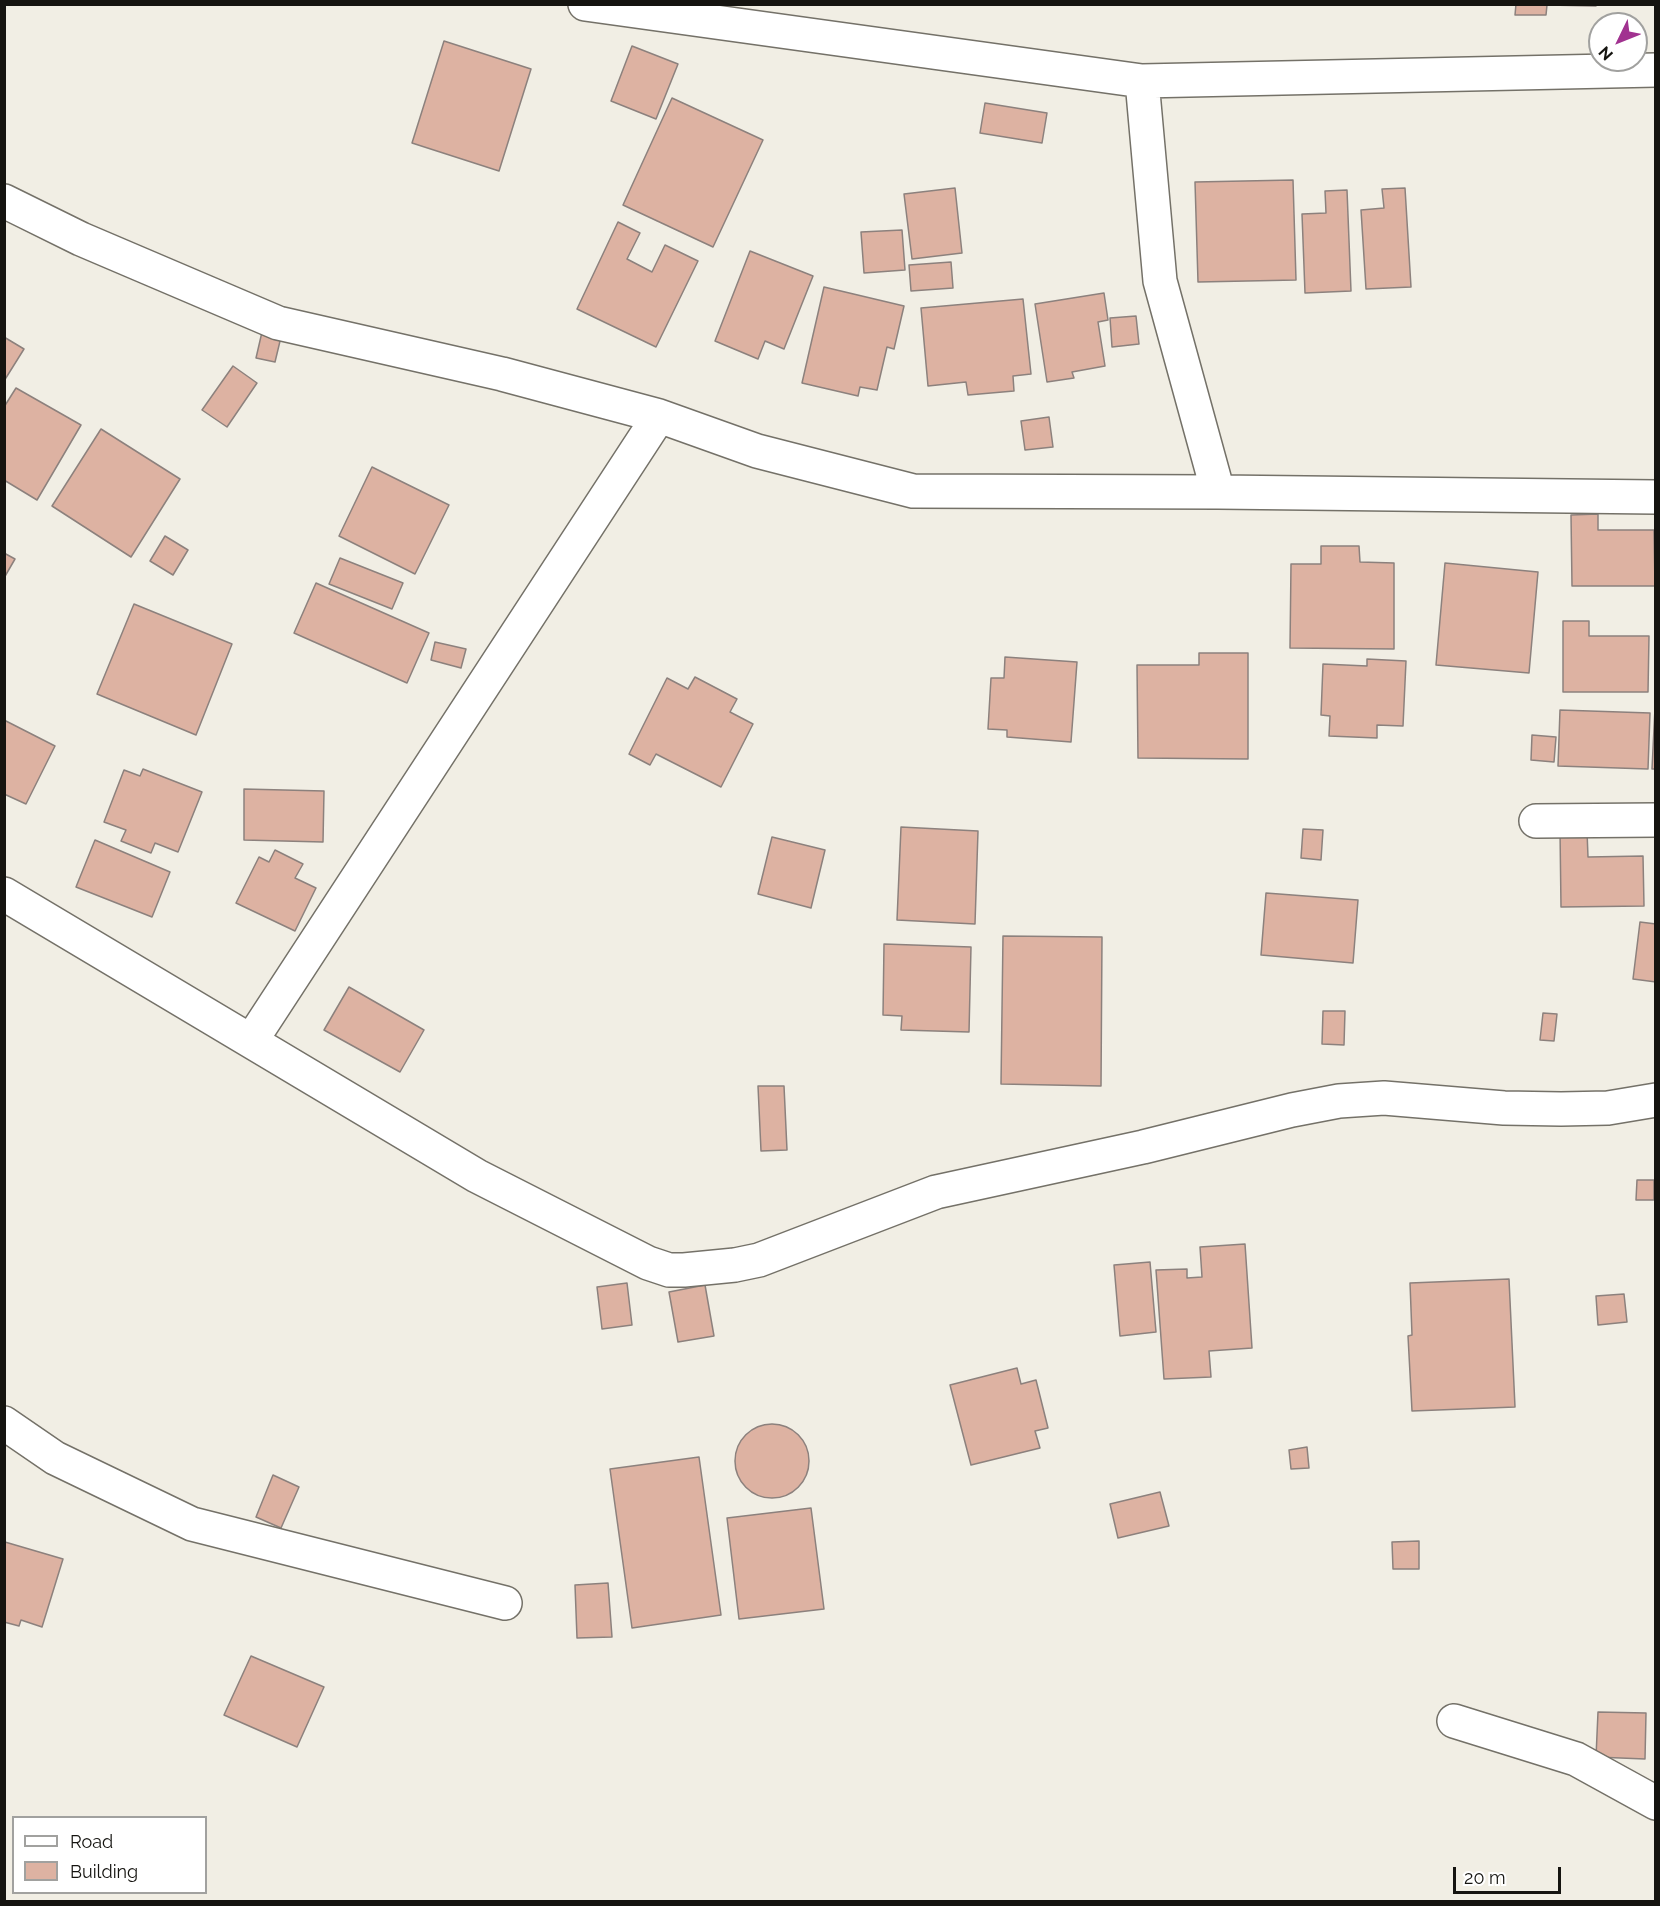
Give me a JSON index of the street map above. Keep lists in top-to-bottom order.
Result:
{
  "legend": ["Road", "Building"],
  "scale_bar": "20 m",
  "north": "bottom left"
}
